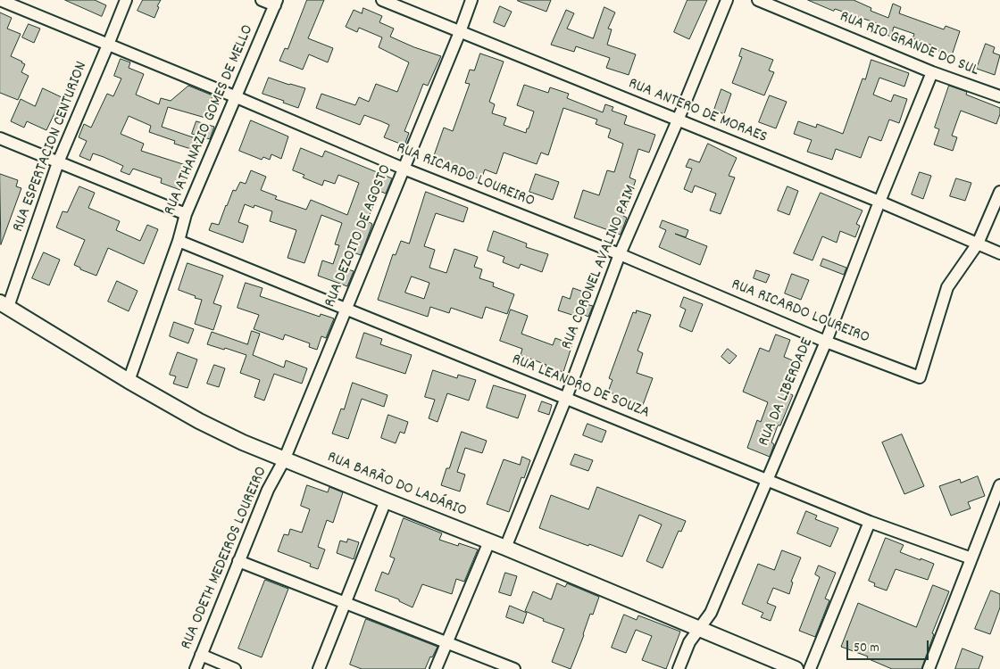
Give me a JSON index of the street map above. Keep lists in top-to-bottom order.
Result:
{
  "streets": {
    "main road": ["RUA BARÃO DO LADÁRIO"],
    "street": [
      "RUA RIO GRANDE DO SUL",
      "RUA ANTERO DE MORAES",
      "RUA ATHANAZIO GOMES DE MELLO",
      "RUA ESPERTACION CENTURION",
      "RUA RICARDO LOUREIRO",
      "RUA DEZOITO DE AGOSTO",
      "RUA CORONEL AVALINO PAIM",
      "RUA LEANDRO DE SOUZA",
      "RUA DA LIBERDADE",
      "RUA ODETH MEDEIROS LOUREIRO"
    ]
  },
  "crossings": [
    ["RUA RIO GRANDE DO SUL", "RUA DA LIBERDADE"],
    ["RUA ANTERO DE MORAES", "RUA RICARDO LOUREIRO"],
    ["RUA ANTERO DE MORAES", "RUA DEZOITO DE AGOSTO"],
    ["RUA ANTERO DE MORAES", "RUA CORONEL AVALINO PAIM"],
    ["RUA ANTERO DE MORAES", "RUA DA LIBERDADE"],
    ["RUA ATHANAZIO GOMES DE MELLO", "RUA RICARDO LOUREIRO"],
    ["RUA ATHANAZIO GOMES DE MELLO", "RUA LEANDRO DE SOUZA"],
    ["RUA ATHANAZIO GOMES DE MELLO", "RUA BARÃO DO LADÁRIO"],
    ["RUA ESPERTACION CENTURION", "RUA RICARDO LOUREIRO"],
    ["RUA ESPERTACION CENTURION", "RUA BARÃO DO LADÁRIO"],
    ["RUA RICARDO LOUREIRO", "RUA DEZOITO DE AGOSTO"],
    ["RUA RICARDO LOUREIRO", "RUA CORONEL AVALINO PAIM"],
    ["RUA RICARDO LOUREIRO", "RUA DA LIBERDADE"],
    ["RUA DEZOITO DE AGOSTO", "RUA LEANDRO DE SOUZA"],
    ["RUA DEZOITO DE AGOSTO", "RUA BARÃO DO LADÁRIO"],
    ["RUA DEZOITO DE AGOSTO", "RUA ODETH MEDEIROS LOUREIRO"],
    ["RUA CORONEL AVALINO PAIM", "RUA LEANDRO DE SOUZA"],
    ["RUA CORONEL AVALINO PAIM", "RUA BARÃO DO LADÁRIO"],
    ["RUA LEANDRO DE SOUZA", "RUA DA LIBERDADE"],
    ["RUA DA LIBERDADE", "RUA BARÃO DO LADÁRIO"],
    ["RUA BARÃO DO LADÁRIO", "RUA ODETH MEDEIROS LOUREIRO"]
  ],
  "scale_bar": "50 m"
}
